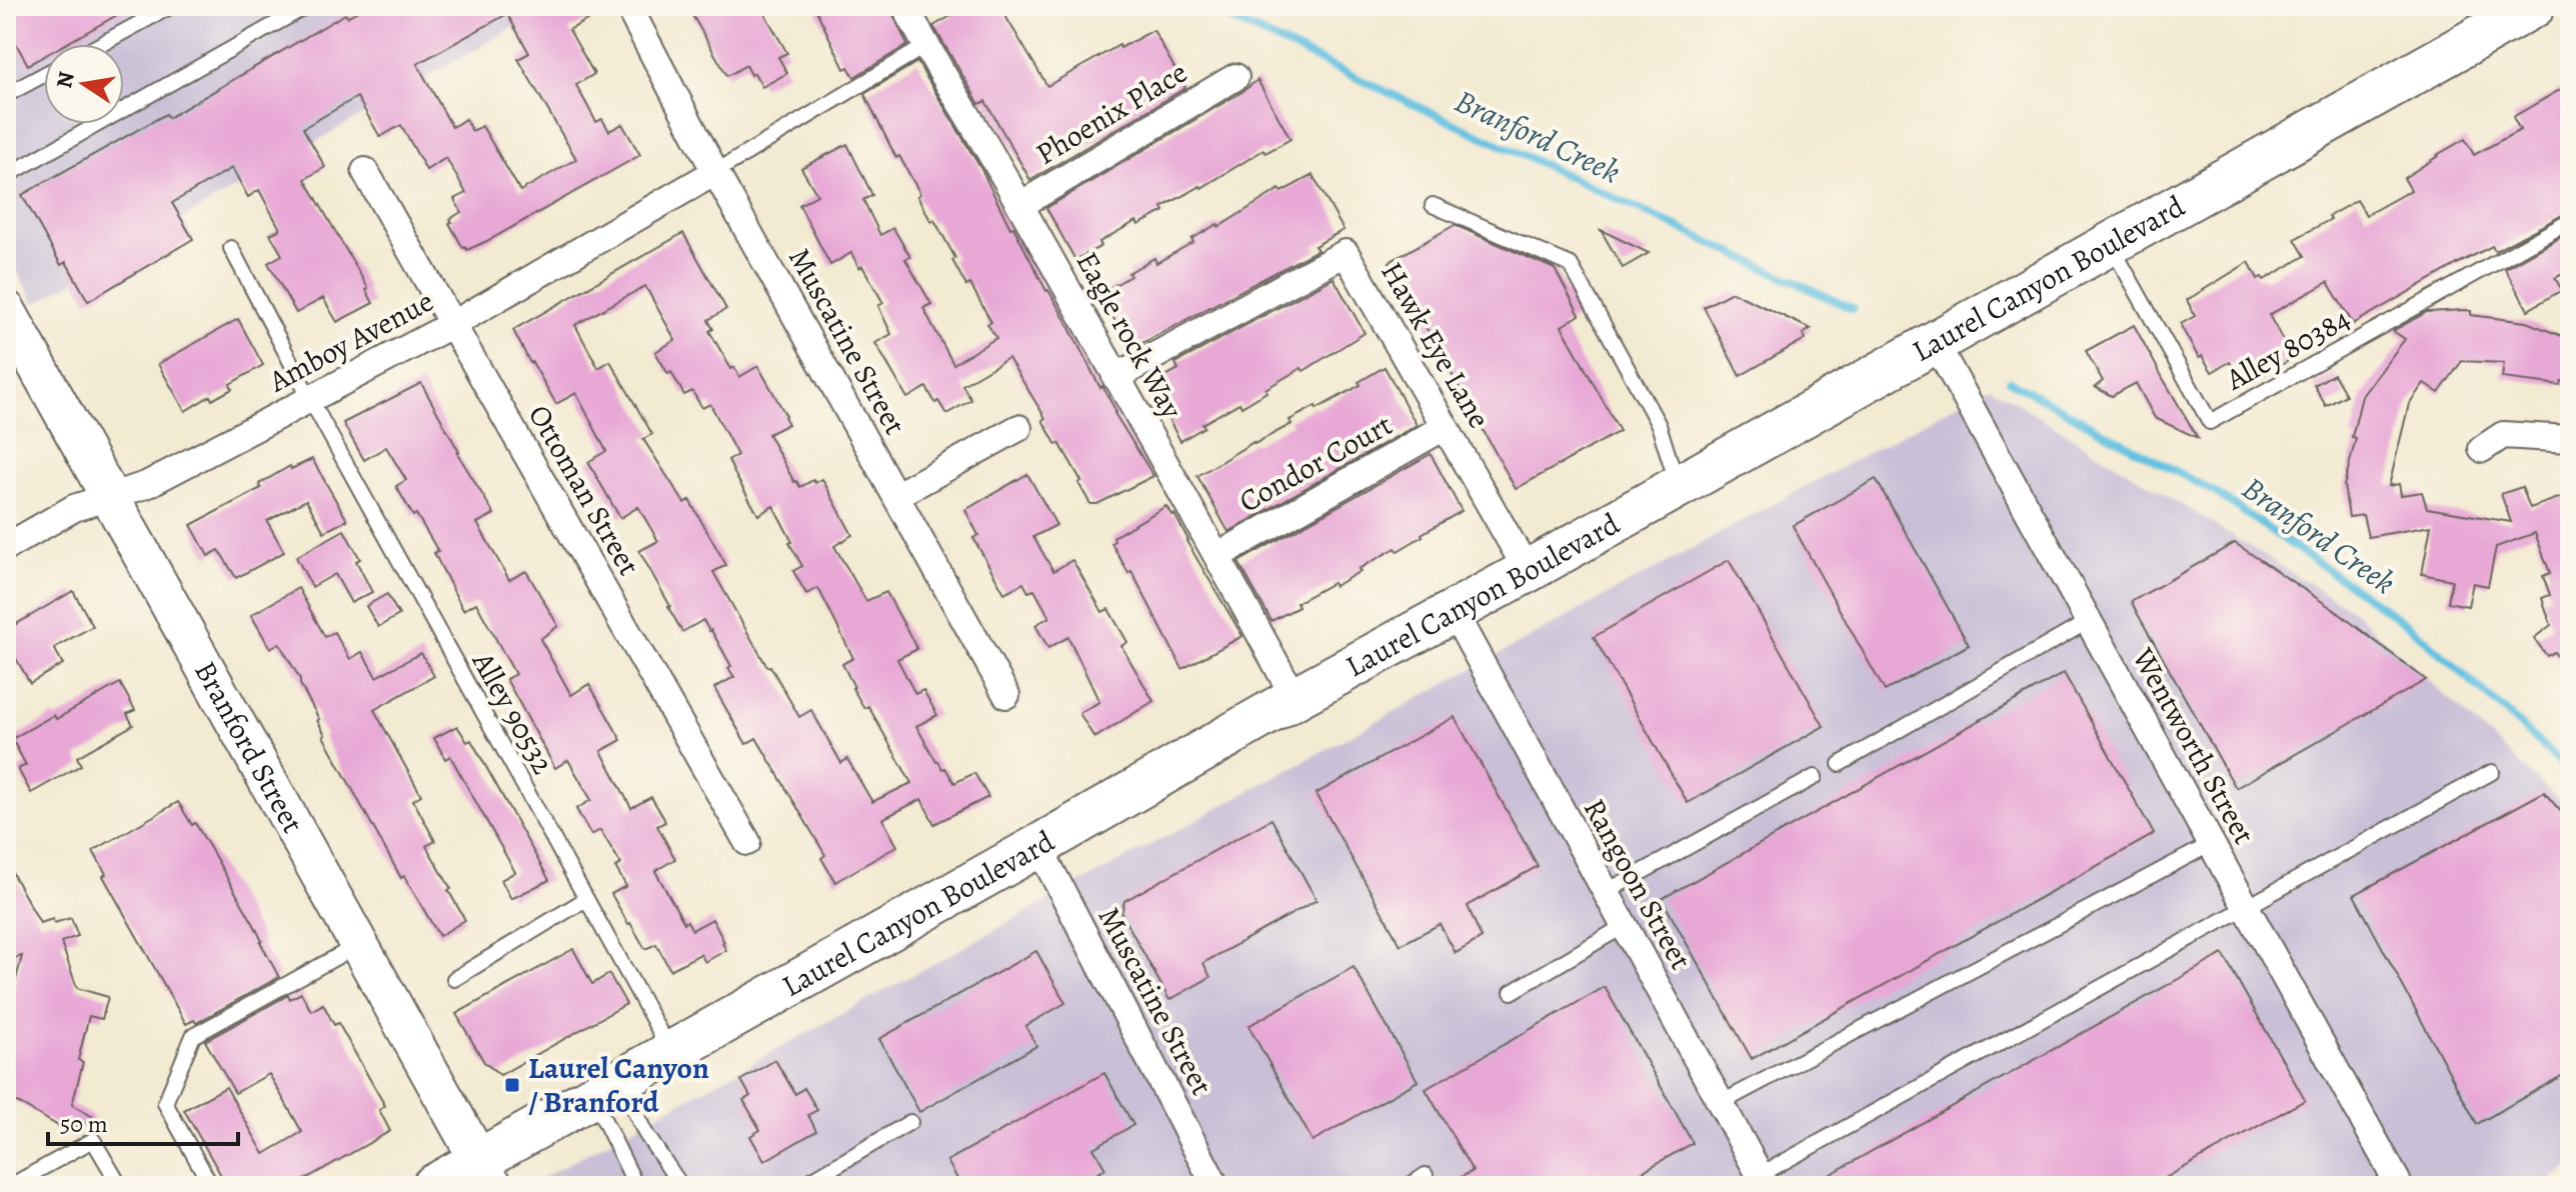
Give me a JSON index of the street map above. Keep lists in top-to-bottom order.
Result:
{
  "streets": {
    "main road": ["Laurel Canyon Boulevard", "Branford Street"],
    "street": [
      "Phoenix Place",
      "Eagle rock Way",
      "Amboy Avenue",
      "Muscatine Street",
      "Hawk Eye Lane",
      "Condor Court",
      "Ottoman Street",
      "Wentworth Street",
      "Rangoon Street"
    ],
    "lane": ["Alley 80384", "Alley 90532"]
  },
  "crossings": [
    ["Phoenix Place", "Eagle rock Way"],
    ["Laurel Canyon Boulevard", "Eagle rock Way"],
    ["Laurel Canyon Boulevard", "Muscatine Street"],
    ["Laurel Canyon Boulevard", "Hawk Eye Lane"],
    ["Laurel Canyon Boulevard", "Alley 80384"],
    ["Laurel Canyon Boulevard", "Alley 90532"],
    ["Laurel Canyon Boulevard", "Wentworth Street"],
    ["Laurel Canyon Boulevard", "Branford Street"],
    ["Laurel Canyon Boulevard", "Rangoon Street"],
    ["Eagle rock Way", "Hawk Eye Lane"],
    ["Eagle rock Way", "Condor Court"],
    ["Amboy Avenue", "Muscatine Street"],
    ["Amboy Avenue", "Ottoman Street"],
    ["Amboy Avenue", "Alley 90532"],
    ["Amboy Avenue", "Branford Street"],
    ["Hawk Eye Lane", "Condor Court"]
  ],
  "water": ["Branford Creek"],
  "places": {
    "transit": ["Laurel Canyon / Branford"]
  },
  "scale_bar": "50 m",
  "north": "left"
}
